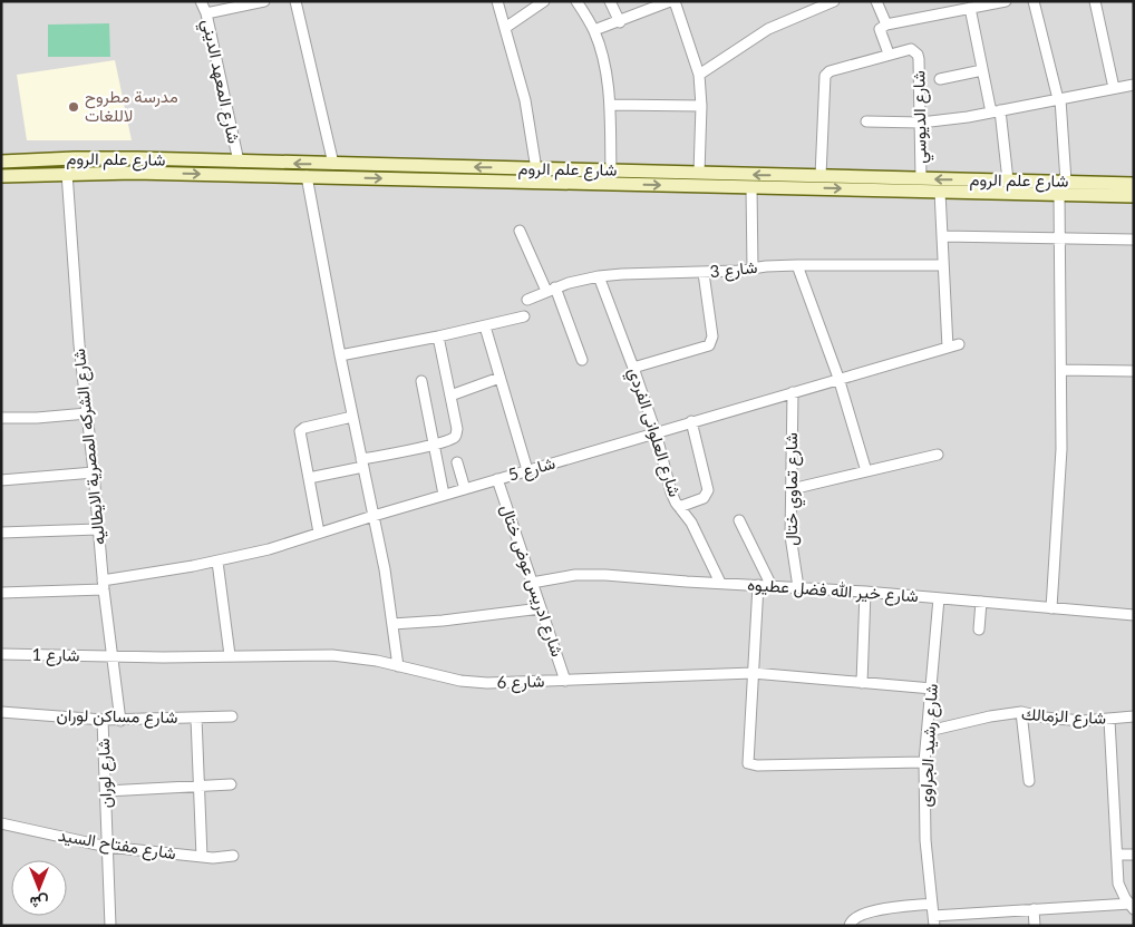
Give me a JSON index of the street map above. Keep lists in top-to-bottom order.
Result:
{
  "streets": {
    "street": [
      "شارع المعهد الديني",
      "شارع الديوسي",
      "شارع علم الروم",
      "شارع 3",
      "شارع العلوانى الفردي",
      "شارع الشركه المصرية الايطاليه",
      "شارع 5",
      "شارع تماوي ختال",
      "شارع ادريس عوض ختال",
      "شارع خير الله فضل عطيوه",
      "شارع 1",
      "شارع 6",
      "شارع مساكن لوران",
      "شارع الزمالك",
      "شارع رشيد الجراوى",
      "شارع لوران",
      "شارع مفتاح السيد"
    ]
  },
  "crossings": [
    ["شارع المعهد الديني", "شارع علم الروم"],
    ["شارع الديوسي", "شارع علم الروم"],
    ["شارع علم الروم", "شارع الشركه المصرية الايطاليه"],
    ["شارع 3", "شارع العلوانى الفردي"],
    ["شارع العلوانى الفردي", "شارع 5"],
    ["شارع العلوانى الفردي", "شارع خير الله فضل عطيوه"],
    ["شارع الشركه المصرية الايطاليه", "شارع 5"],
    ["شارع الشركه المصرية الايطاليه", "شارع 1"],
    ["شارع الشركه المصرية الايطاليه", "شارع 6"],
    ["شارع الشركه المصرية الايطاليه", "شارع مساكن لوران"],
    ["شارع 5", "شارع تماوي ختال"],
    ["شارع 5", "شارع ادريس عوض ختال"],
    ["شارع تماوي ختال", "شارع خير الله فضل عطيوه"],
    ["شارع ادريس عوض ختال", "شارع خير الله فضل عطيوه"],
    ["شارع ادريس عوض ختال", "شارع 6"],
    ["شارع خير الله فضل عطيوه", "شارع رشيد الجراوى"],
    ["شارع 1", "شارع 6"],
    ["شارع 6", "شارع رشيد الجراوى"],
    ["شارع مساكن لوران", "شارع لوران"],
    ["شارع الزمالك", "شارع رشيد الجراوى"],
    ["شارع لوران", "شارع مفتاح السيد"]
  ],
  "places": ["مدرسة مطروح لاللغات"],
  "north": "bottom"
}
